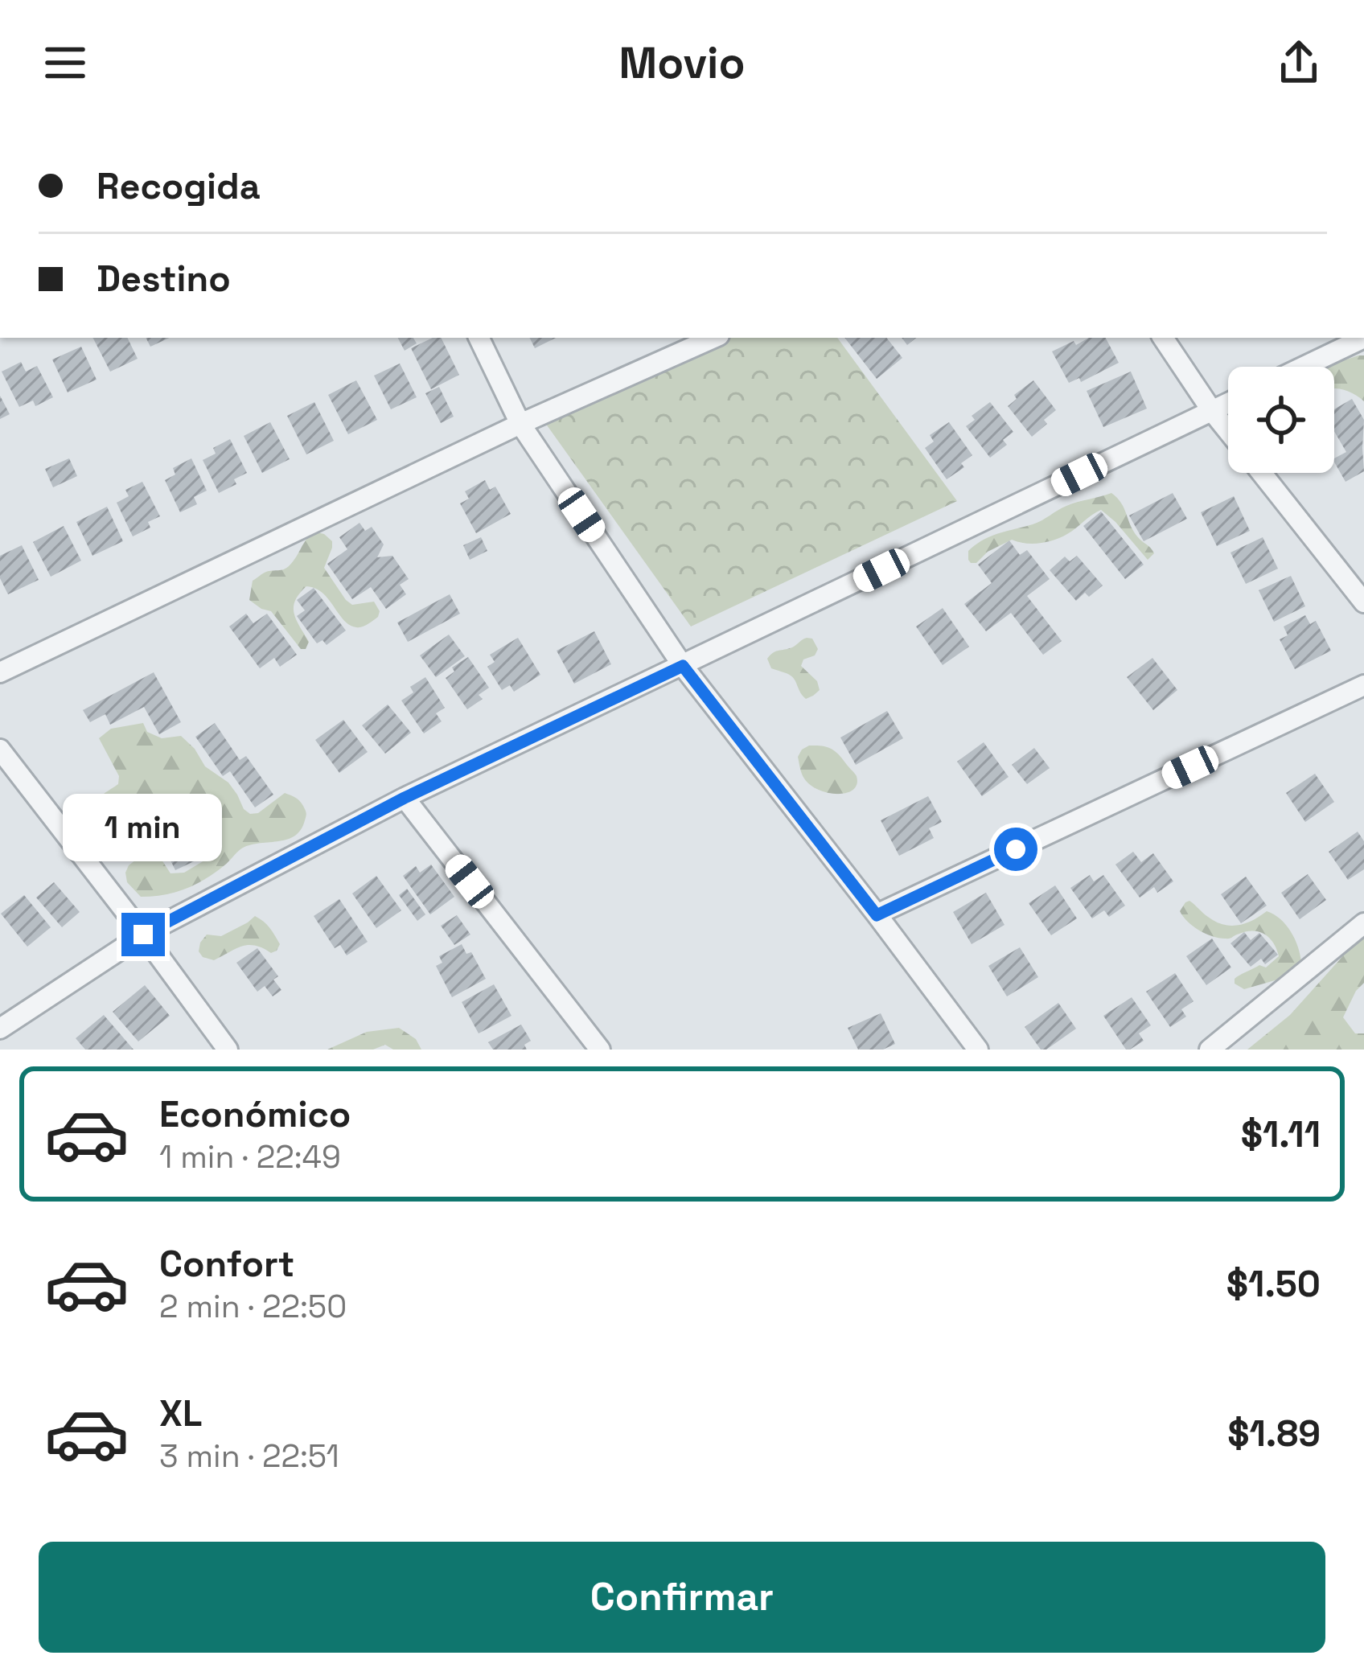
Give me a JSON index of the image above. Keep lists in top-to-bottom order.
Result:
{
  "page": {
    "header": "Movio",
    "banner": ["Recogida", "Destino"],
    "bubble": "1 min",
    "list": [
      {
        "name": "Económico",
        "note": "1 min · 22:49",
        "value": "$1.11"
      },
      {
        "name": "Confort",
        "note": "2 min · 22:50",
        "value": "$1.50"
      },
      {
        "name": "XL",
        "note": "3 min · 22:51",
        "value": "$1.89"
      }
    ],
    "buttons": "Confirmar"
  }
}
